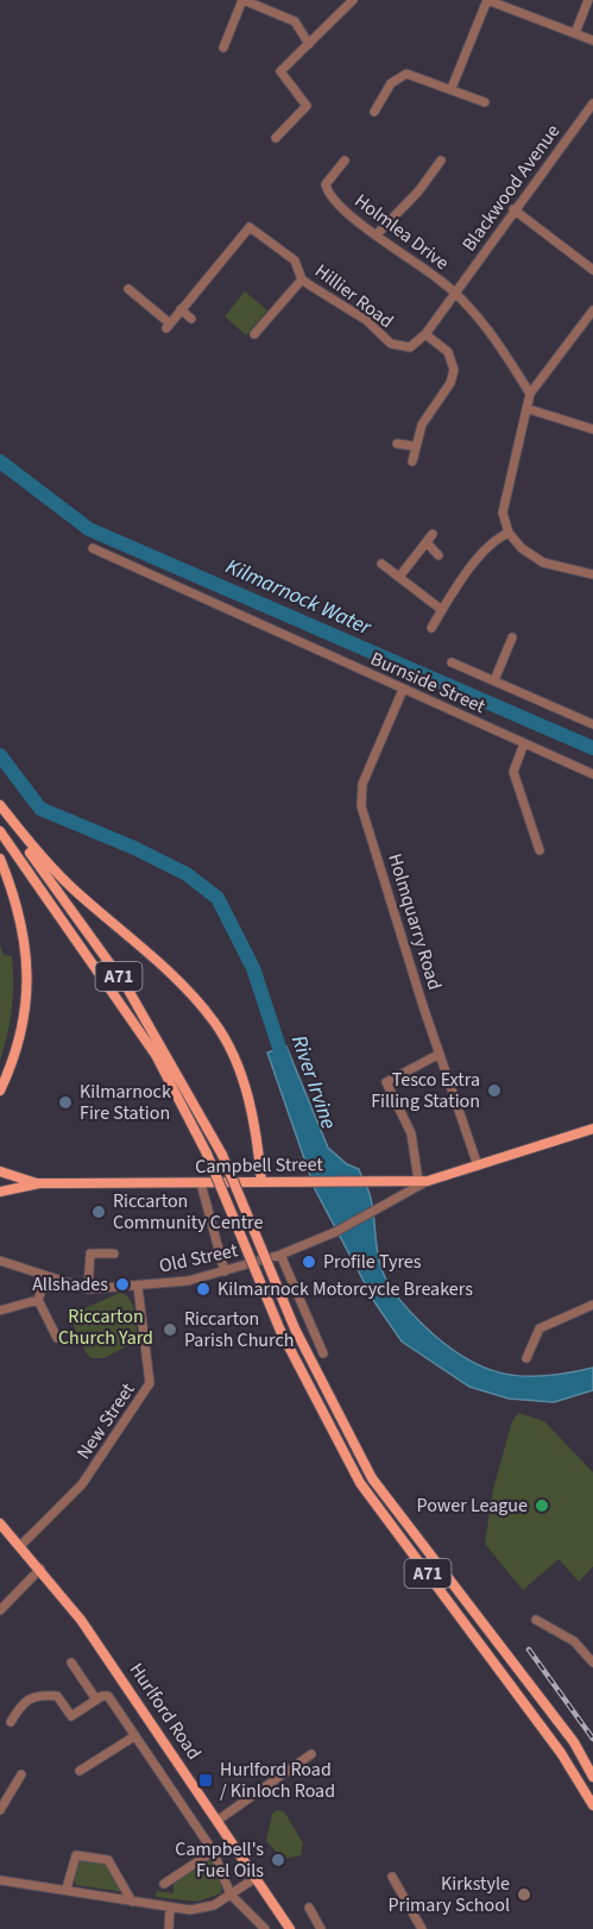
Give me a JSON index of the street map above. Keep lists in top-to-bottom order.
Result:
{
  "streets": {
    "main road": ["A71", "Campbell Street", "Hurlford Road"],
    "street": [
      "Blackwood Avenue",
      "Holmlea Drive",
      "Hillier Road",
      "Burnside Street",
      "Holmquarry Road",
      "Old Street",
      "New Street"
    ]
  },
  "crossings": [
    ["Blackwood Avenue", "Holmlea Drive"],
    ["Burnside Street", "Holmquarry Road"],
    ["Holmquarry Road", "Campbell Street"],
    ["Campbell Street", "Old Street"],
    ["Old Street", "New Street"],
    ["New Street", "Hurlford Road"]
  ],
  "water": ["Kilmarnock Water", "River Irvine"],
  "parks": ["Riccarton Church Yard"],
  "places": {
    "other": [
      "Tesco Extra Filling Station",
      "Kilmarnock Fire Station",
      "Riccarton Community Centre",
      "Profile Tyres",
      "Allshades",
      "Kilmarnock Motorcycle Breakers",
      "Riccarton Parish Church",
      "Power League",
      "Campbell's Fuel Oils",
      "Kirkstyle Primary School"
    ],
    "transit": ["Hurlford Road / Kinloch Road"]
  }
}
